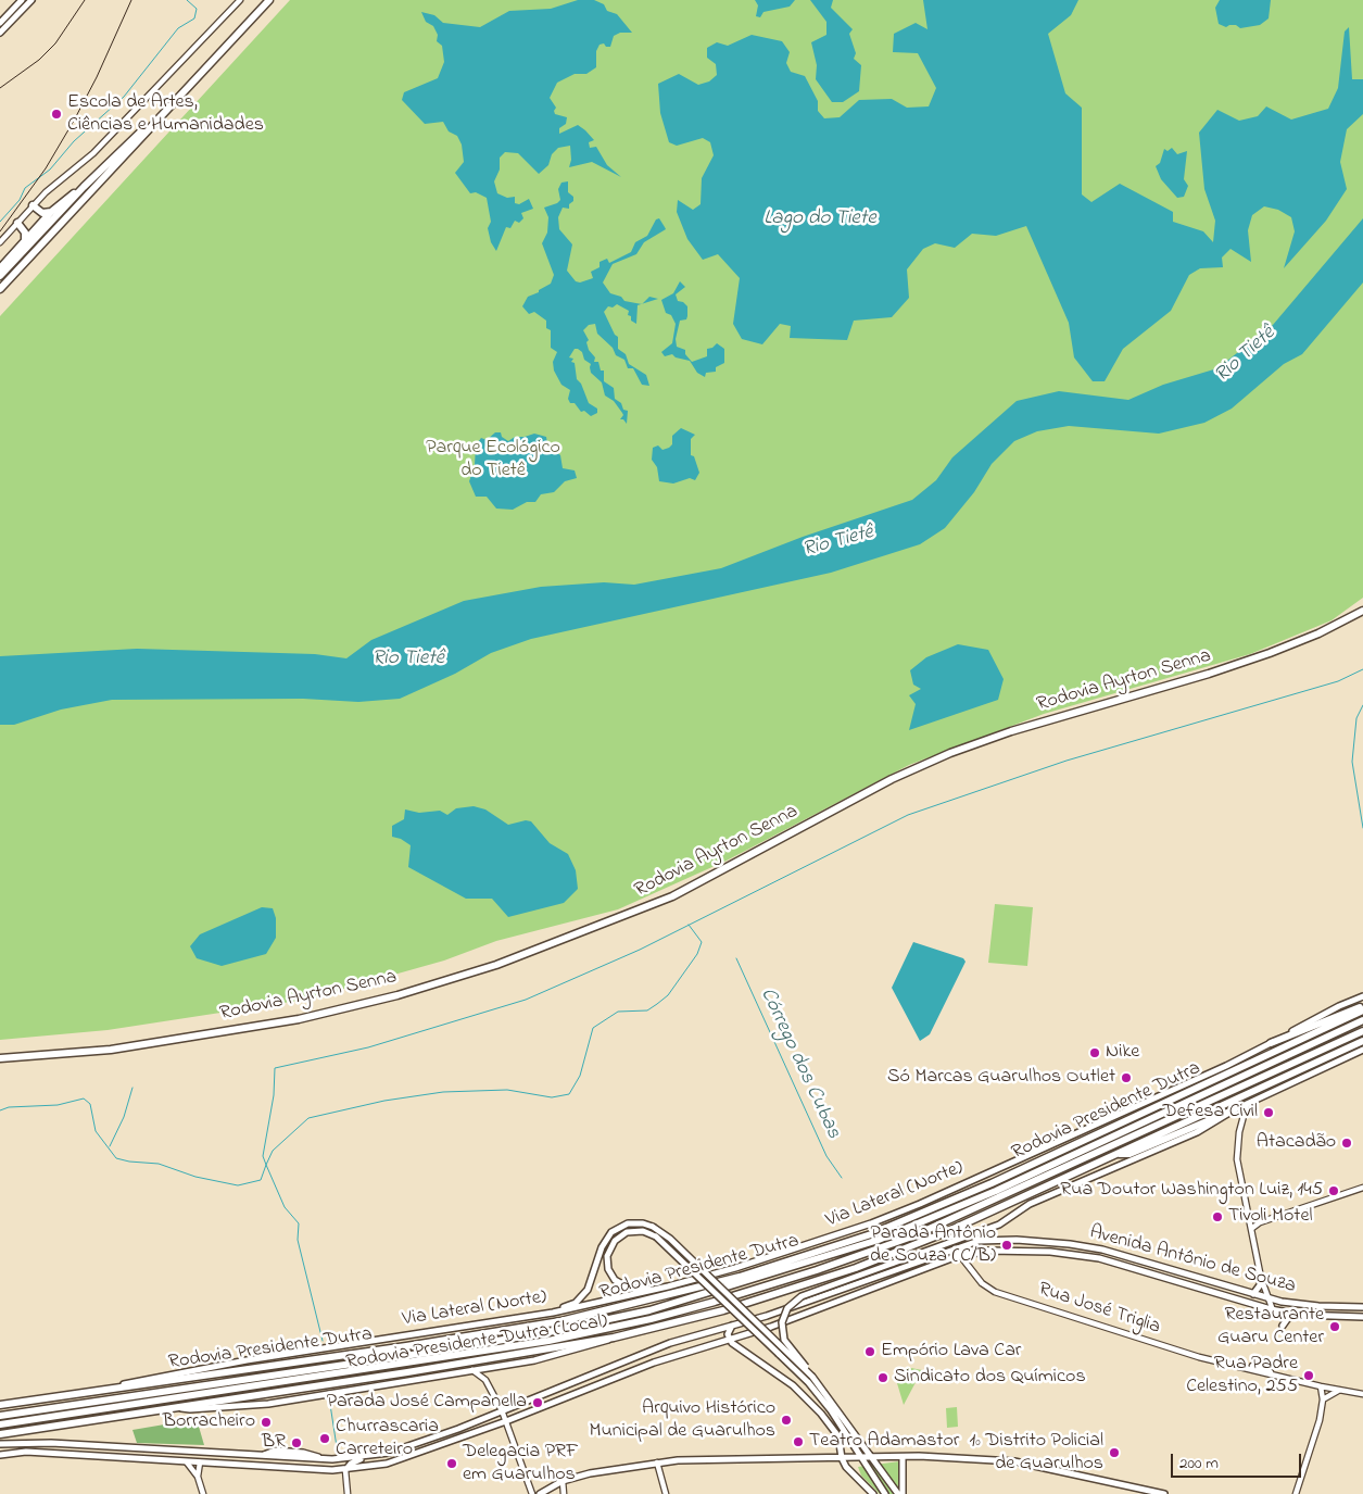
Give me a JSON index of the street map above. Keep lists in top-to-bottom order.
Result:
{
  "streets": {
    "highway": ["Rodovia Ayrton Senna", "Rodovia Presidente Dutra", "Rodovia Presidente Dutra (Local)"],
    "main road": ["Via Lateral (Norte)", "Avenida Antônio de Souza"],
    "street": ["Rua José Triglia"]
  },
  "crossings": [
    ["Rodovia Presidente Dutra", "Via Lateral (Norte)"],
    ["Avenida Antônio de Souza", "Rua José Triglia"]
  ],
  "water": ["Lago do Tiete", "Rio Tietê", "Córrego dos Cubas"],
  "parks": ["Parque Ecológico do Tietê"],
  "places": [
    "Escola de Artes, Ciências e Humanidades",
    "Nike",
    "Só Marcas Guarulhos Outlet",
    "Defesa Civil",
    "Atacadão",
    "Rua Doutor Washington Luiz, 145",
    "Tivoli Motel",
    "Parada Antônio de Souza (C/B)",
    "Restaurante Guaru Center",
    "Empório Lava Car",
    "Rua Padre Celestino, 255",
    "Sindicato dos Químicos",
    "Parada José Campanella",
    "Arquivo Histórico Municipal de Guarulhos",
    "Borracheiro",
    "Churrascaria Carreteiro",
    "Teatro Adamastor",
    "BR",
    "1º Distrito Policial de Guarulhos",
    "Delegacia PRF em Guarulhos"
  ],
  "scale_bar": "200 m"
}
